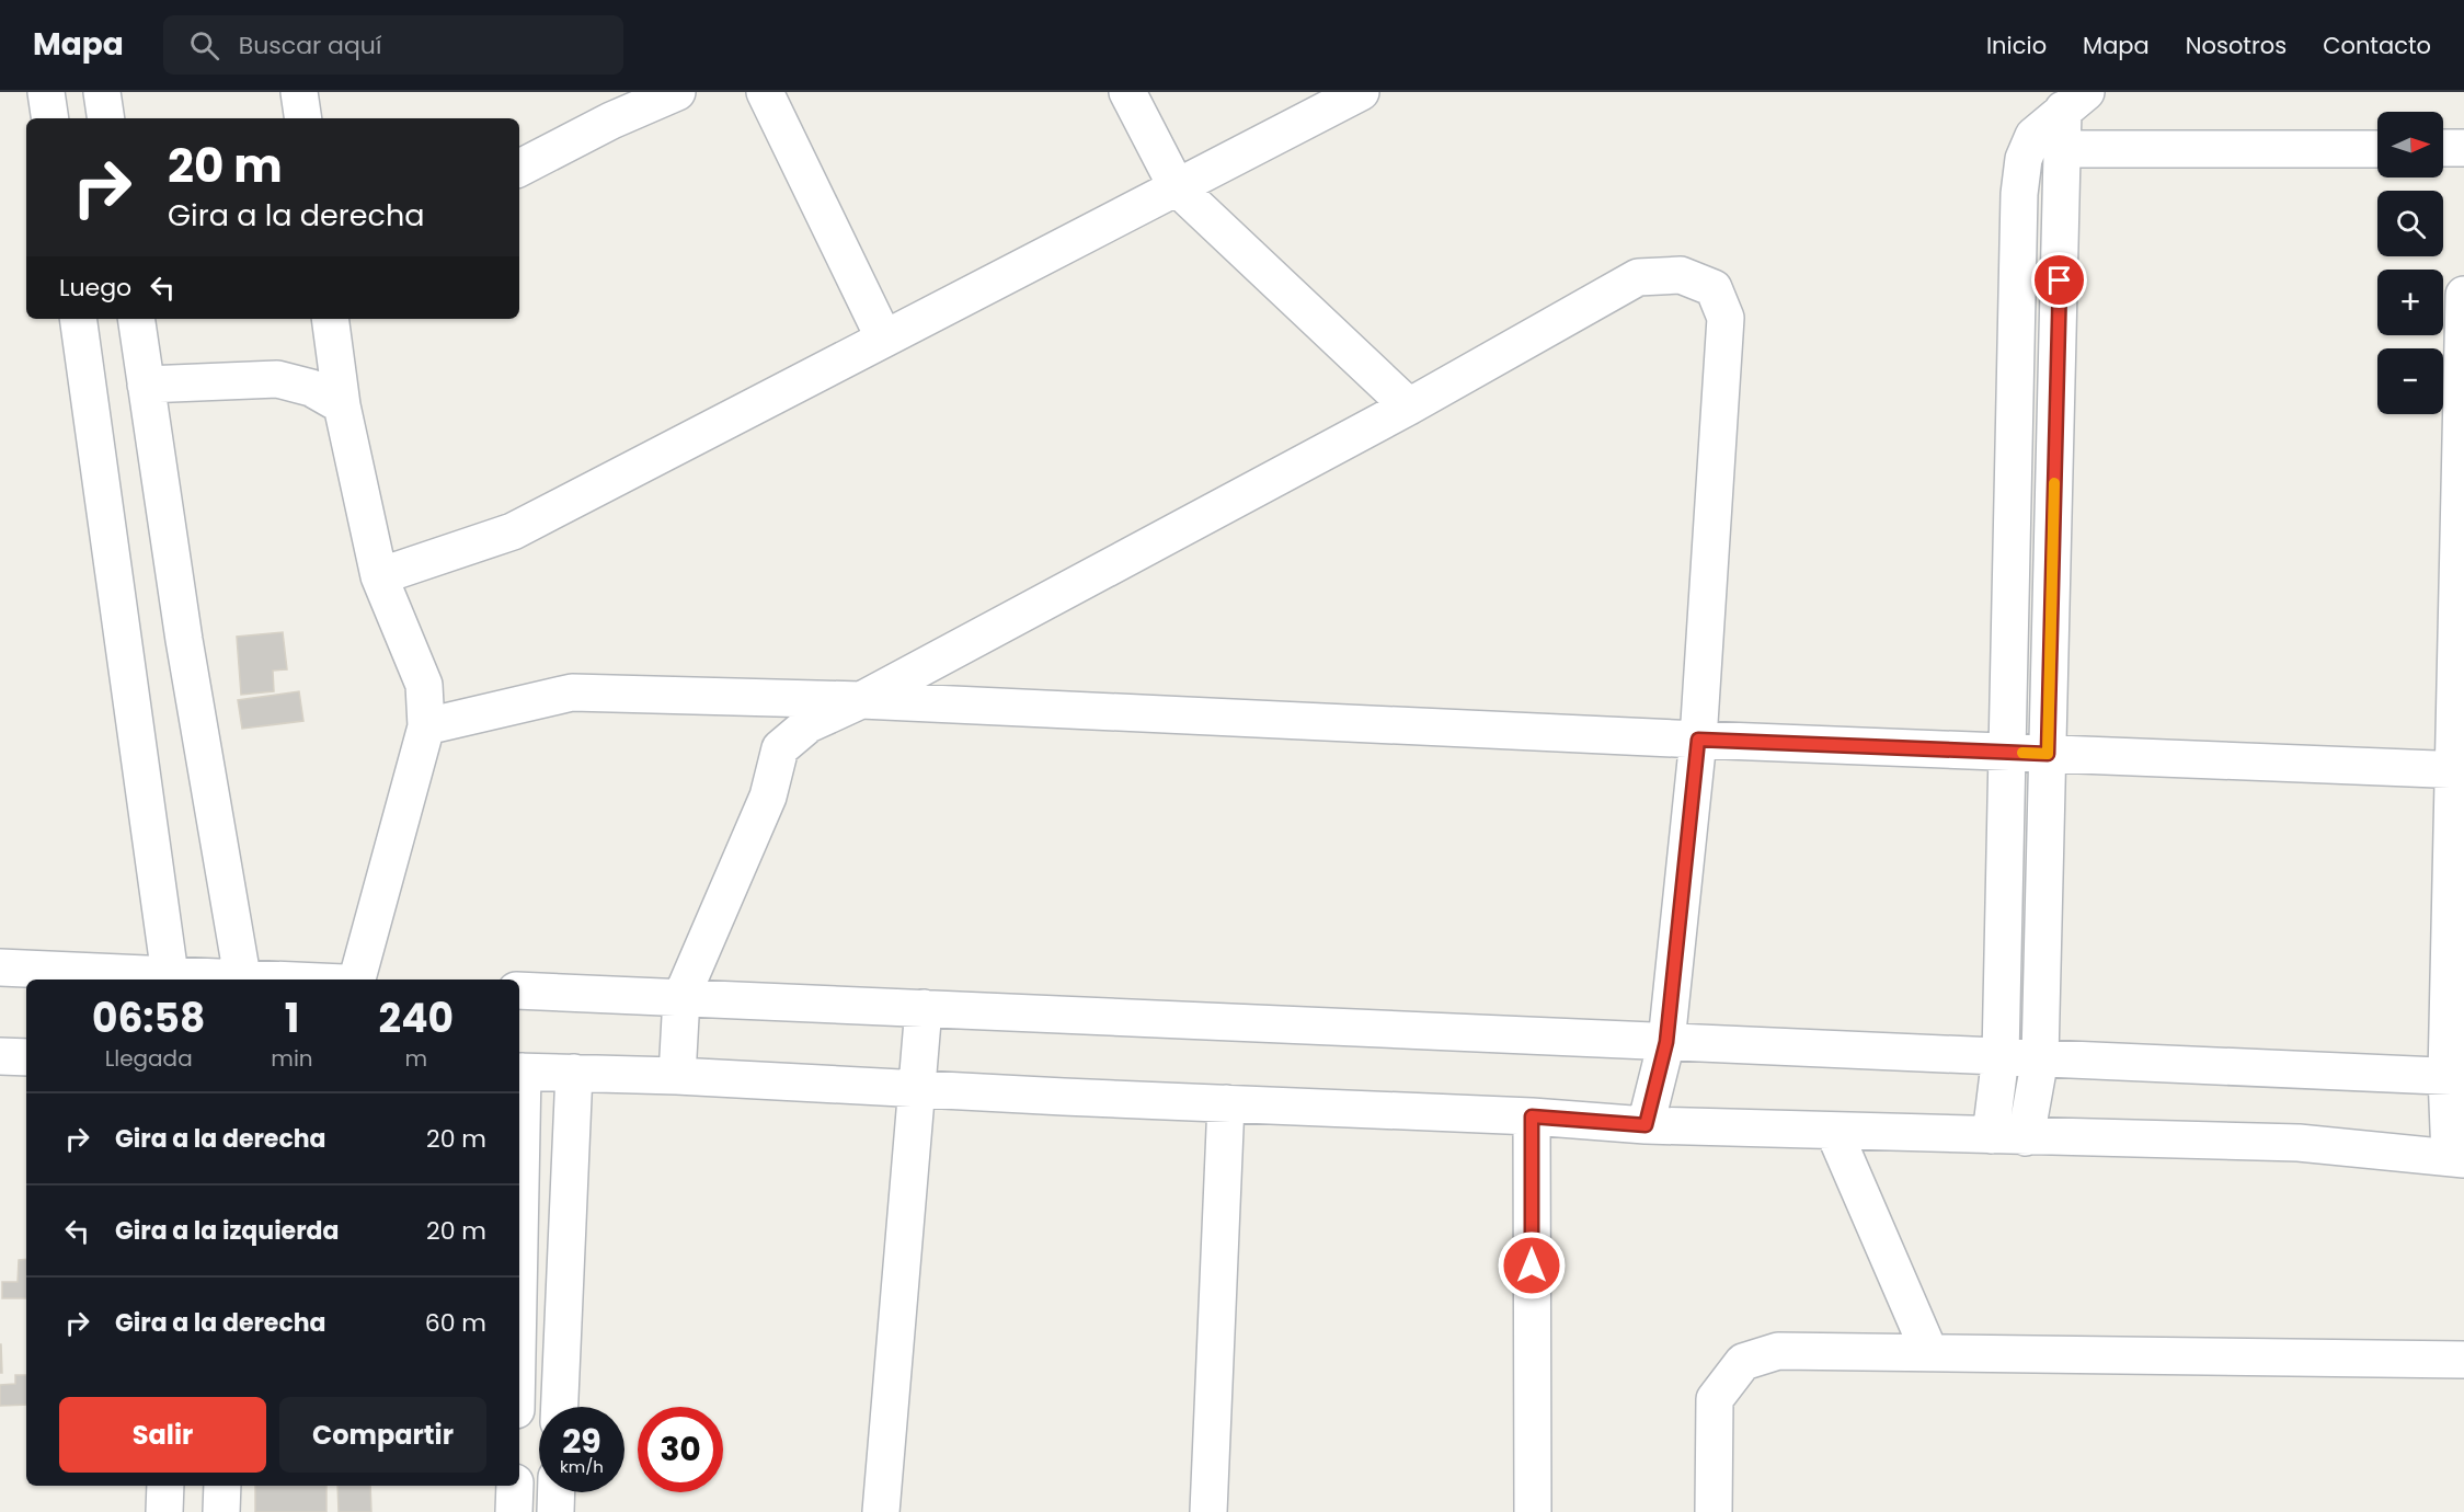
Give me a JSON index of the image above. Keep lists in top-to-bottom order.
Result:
{
  "north": "right",
  "page": {
    "header": "Mapa",
    "search": "Buscar aquí",
    "nav": [
      "Inicio",
      "Mapa",
      "Nosotros",
      "Contacto"
    ],
    "map_buttons": ["+", "−"],
    "turn": ["20 m", "Gira a la derecha"],
    "then": "Luego",
    "eta": [
      "06:58",
      "Llegada",
      "1",
      "min",
      "240",
      "m"
    ],
    "list": [
      {
        "name": "Gira a la derecha",
        "value": "20 m"
      },
      {
        "name": "Gira a la izquierda",
        "value": "20 m"
      },
      {
        "name": "Gira a la derecha",
        "value": "60 m"
      }
    ],
    "buttons": ["Salir", "Compartir"],
    "speed": "29 km/h",
    "limit": "30"
  }
}
